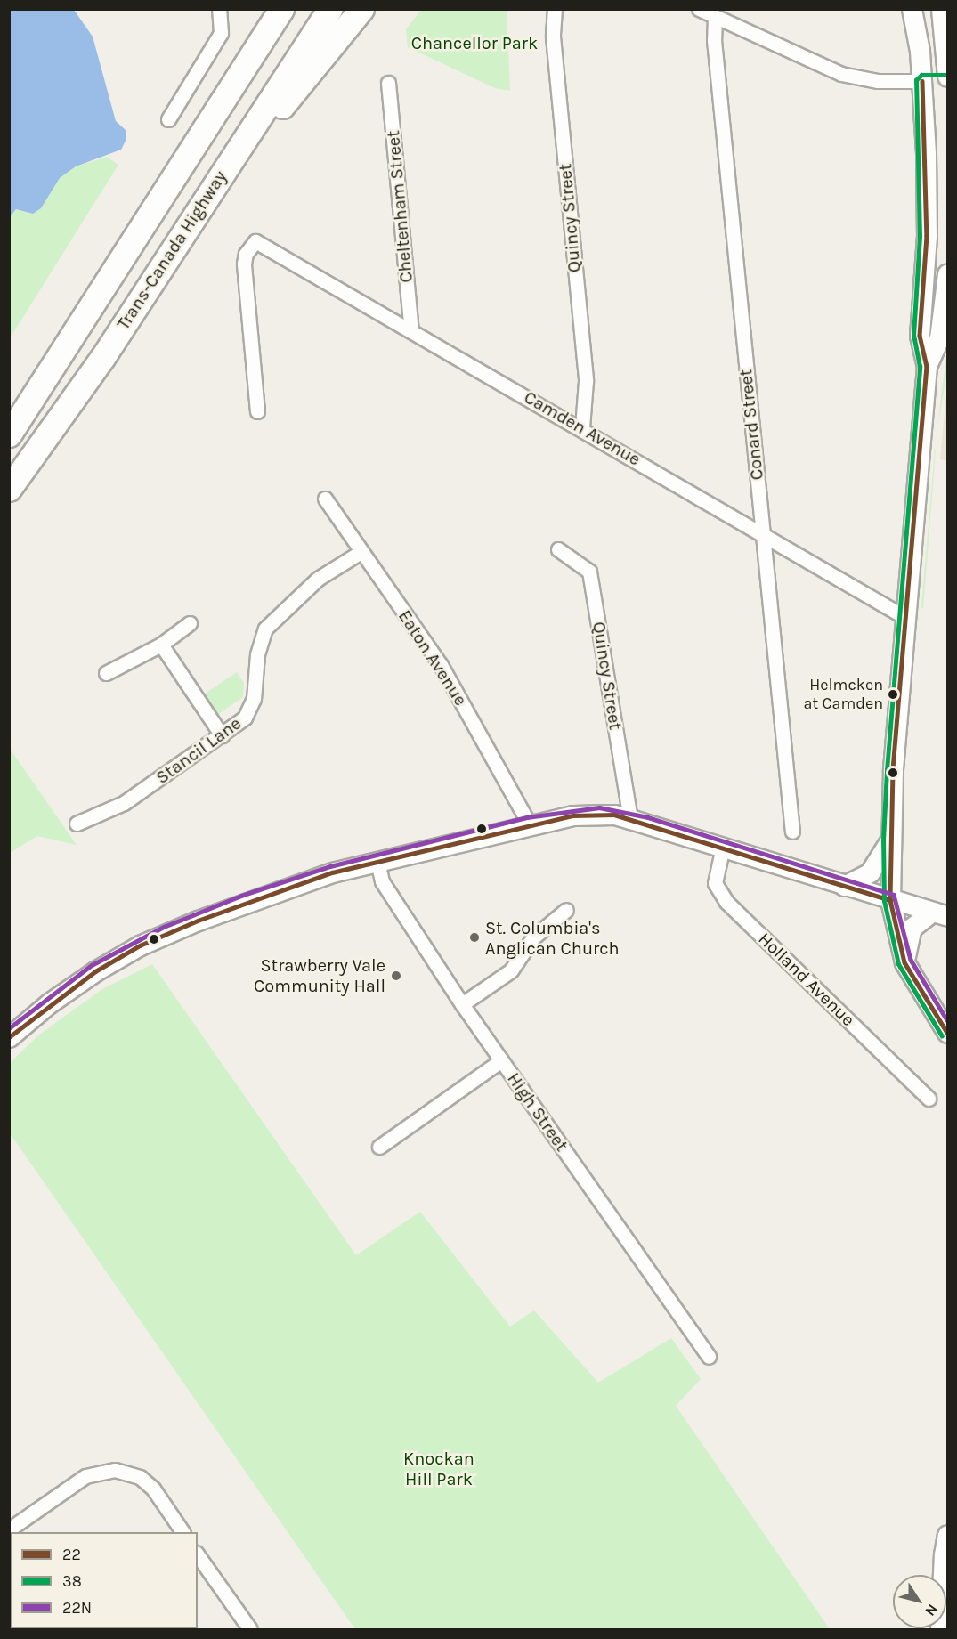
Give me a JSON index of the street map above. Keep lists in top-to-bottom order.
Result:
{
  "streets": {
    "highway": ["Trans-Canada Highway"],
    "street": [
      "Cheltenham Street",
      "Quincy Street",
      "Conard Street",
      "Camden Avenue",
      "Eaton Avenue",
      "Stancil Lane",
      "Holland Avenue",
      "High Street"
    ]
  },
  "crossings": [
    ["Cheltenham Street", "Camden Avenue"],
    ["Quincy Street", "Camden Avenue"],
    ["Conard Street", "Camden Avenue"],
    ["Eaton Avenue", "Stancil Lane"]
  ],
  "parks": ["Chancellor Park", "Knockan Hill Park"],
  "places": ["Helmcken at Camden", "St. Columbia's Anglican Church", "Strawberry Vale Community Hall"],
  "lines": ["transit line 38", "transit line 22", "transit line 22N"],
  "legend": ["22", "38", "22N"],
  "north": "bottom right"
}
